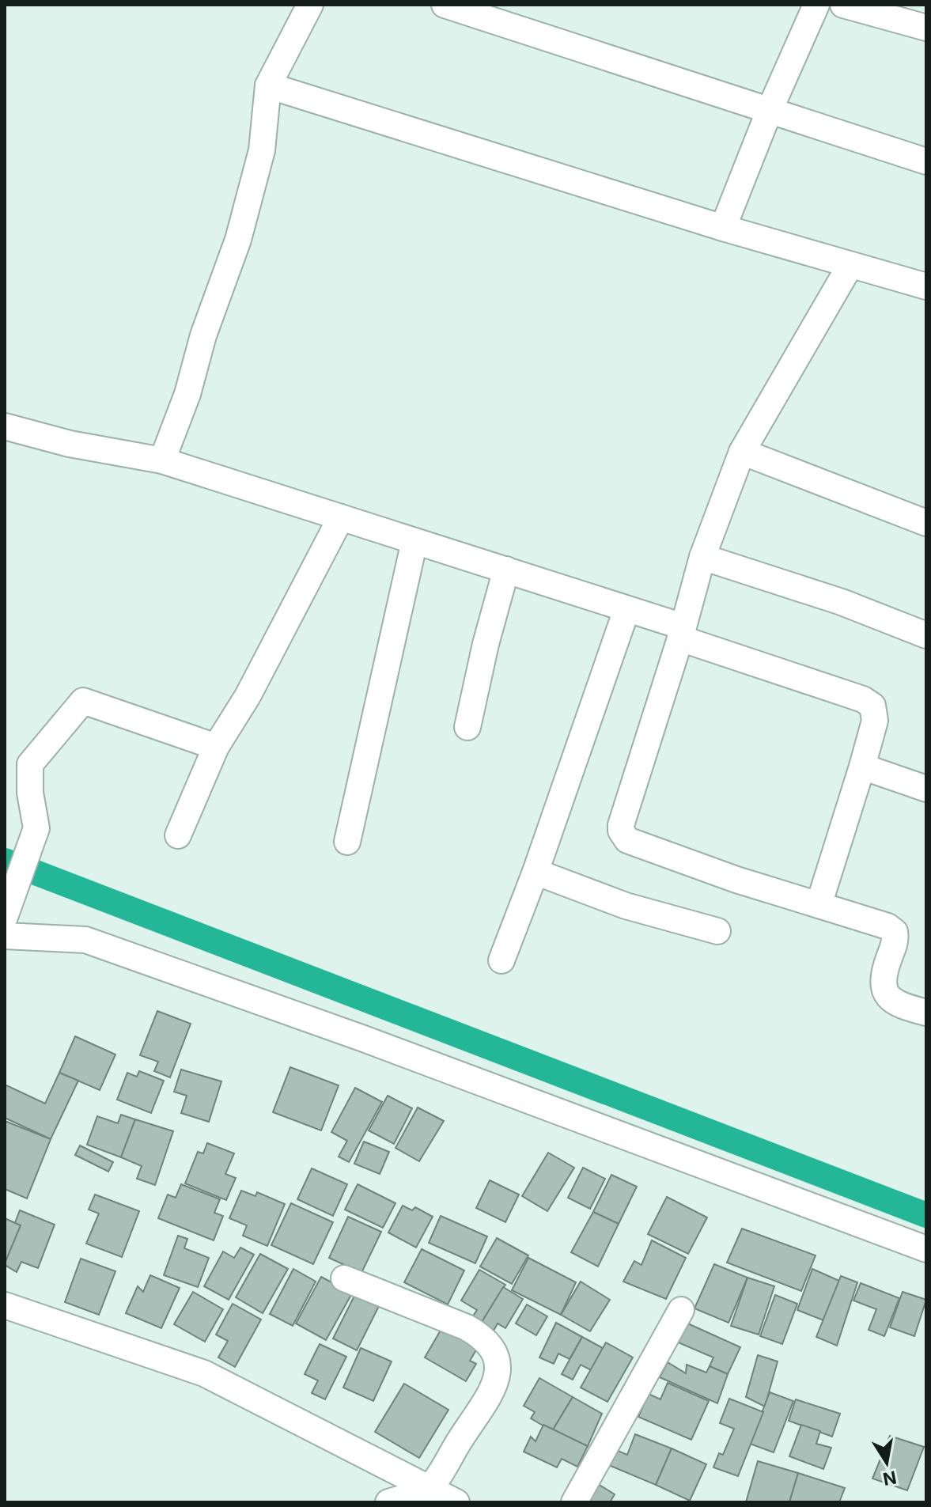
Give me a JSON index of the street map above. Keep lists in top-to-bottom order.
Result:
{
  "north": "bottom"
}
